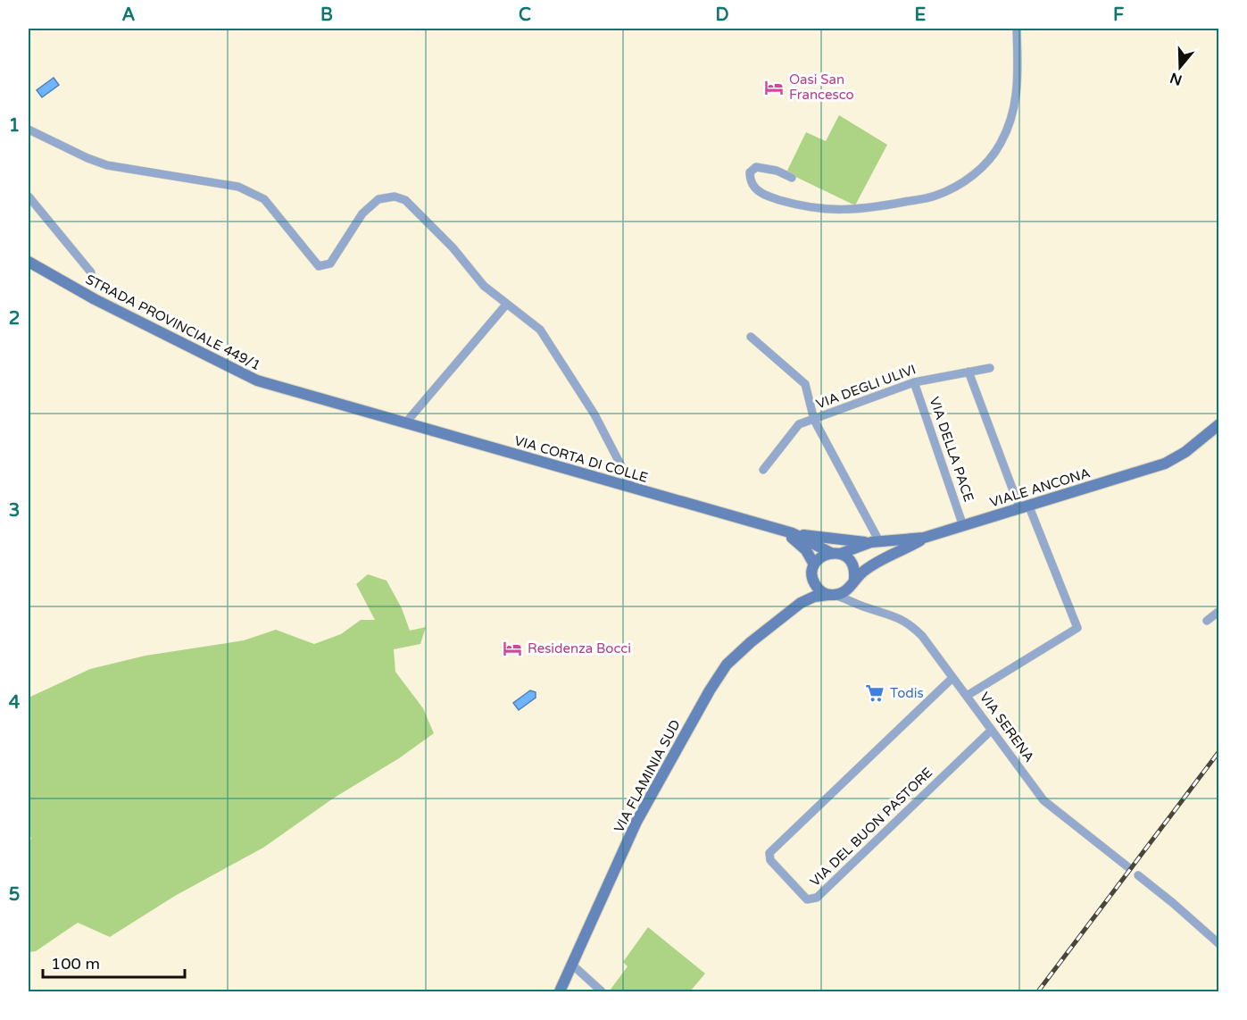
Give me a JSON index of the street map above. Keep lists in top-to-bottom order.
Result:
{
  "streets": {
    "main road": [
      "STRADA PROVINCIALE 449/1",
      "VIA CORTA DI COLLE",
      "VIALE ANCONA",
      "VIA FLAMINIA SUD"
    ],
    "street": [
      "VIA DEGLI ULIVI",
      "VIA DELLA PACE",
      "VIA SERENA",
      "VIA DEL BUON PASTORE"
    ]
  },
  "crossings": [
    ["STRADA PROVINCIALE 449/1", "VIA CORTA DI COLLE"],
    ["VIA DEGLI ULIVI", "VIA DELLA PACE"],
    ["VIA DEGLI ULIVI", "VIALE ANCONA"],
    ["VIA DELLA PACE", "VIALE ANCONA"],
    ["VIA CORTA DI COLLE", "VIALE ANCONA"],
    ["VIA CORTA DI COLLE", "VIA SERENA"],
    ["VIA CORTA DI COLLE", "VIA FLAMINIA SUD"],
    ["VIALE ANCONA", "VIA SERENA"],
    ["VIALE ANCONA", "VIA FLAMINIA SUD"],
    ["VIA SERENA", "VIA FLAMINIA SUD"],
    ["VIA SERENA", "VIA DEL BUON PASTORE"]
  ],
  "places": {
    "hotel": ["Oasi San Francesco", "Residenza Bocci"],
    "supermarket": ["Todis"]
  },
  "scale_bar": "100 m",
  "north": "bottom",
  "grid": {
    "columns": [
      "A",
      "B",
      "C",
      "D",
      "E",
      "F"
    ],
    "rows": [
      "1",
      "2",
      "3",
      "4",
      "5"
    ]
  }
}
